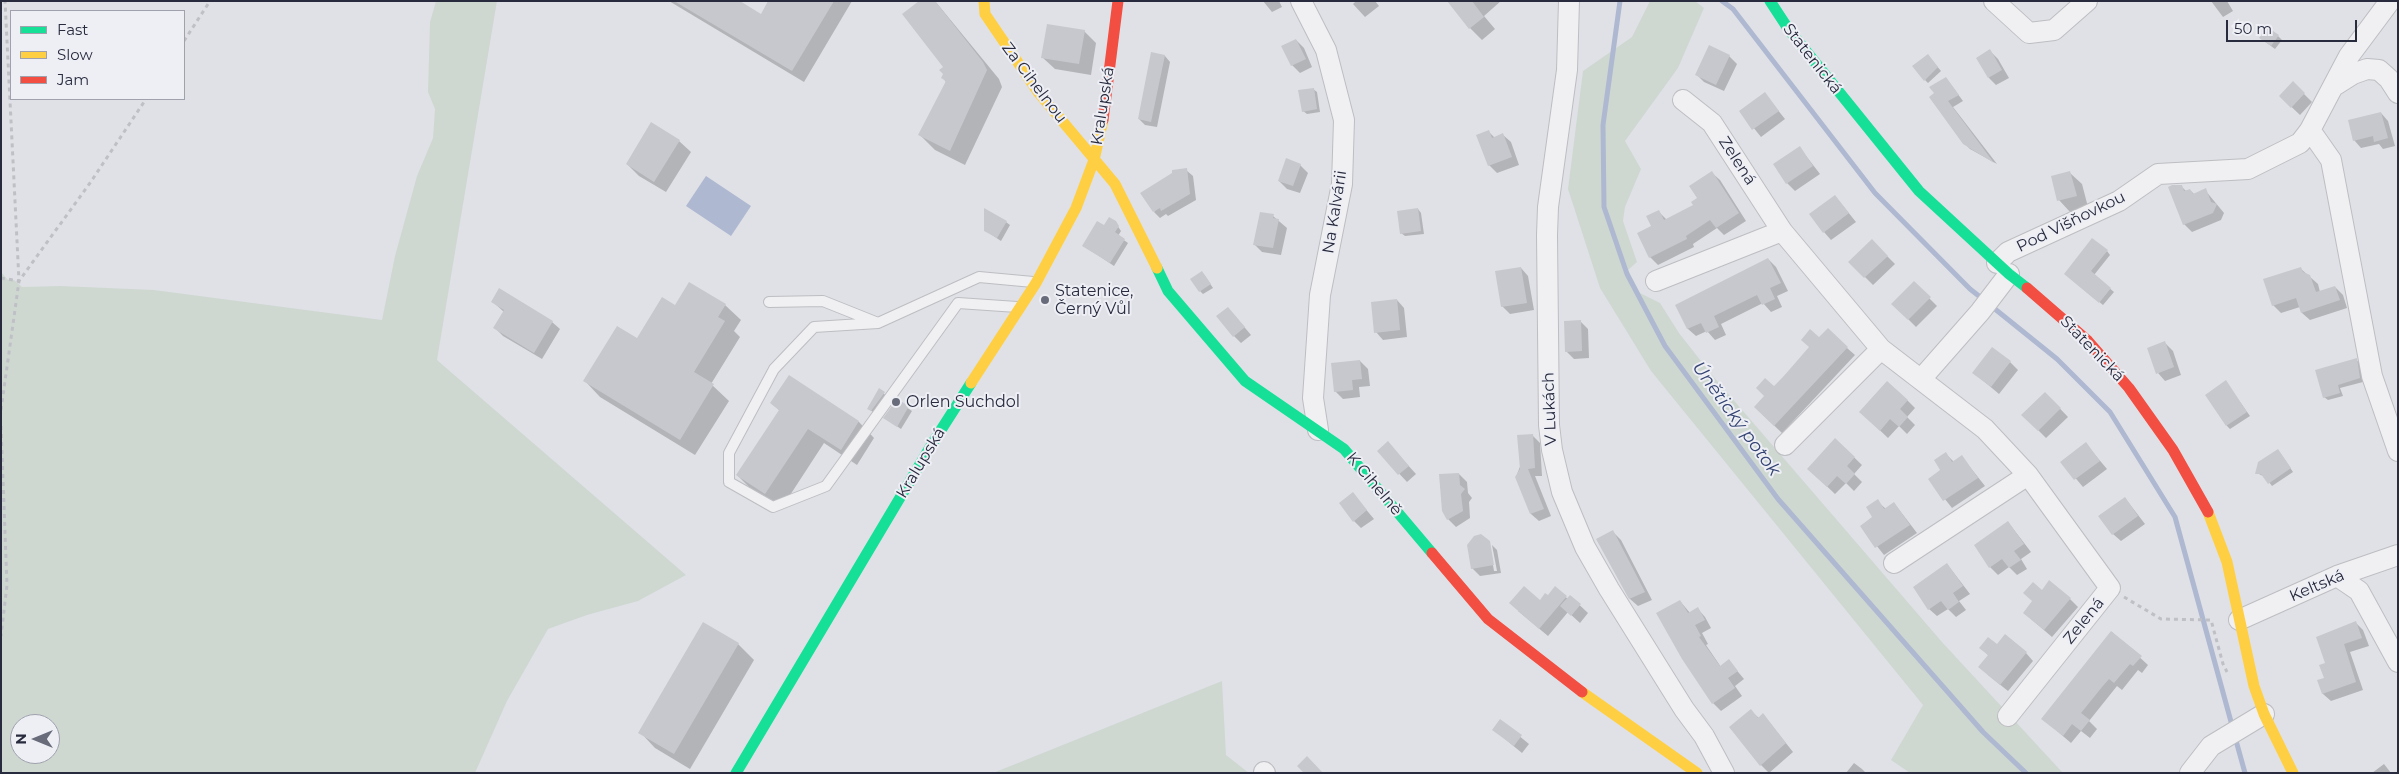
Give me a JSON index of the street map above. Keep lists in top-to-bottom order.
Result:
{
  "streets": {
    "street": [
      "Statenická",
      "Za Cihelnou",
      "Kralupská",
      "Zelená",
      "Na Kalvárii",
      "Pod Višňovkou",
      "V Lukách",
      "K Cihelně",
      "Keltská"
    ]
  },
  "crossings": [
    ["Statenická", "Pod Višňovkou"],
    ["Statenická", "Keltská"],
    ["Za Cihelnou", "Kralupská"],
    ["Za Cihelnou", "K Cihelně"],
    ["Kralupská", "K Cihelně"],
    ["Na Kalvárii", "K Cihelně"]
  ],
  "water": ["Únětický potok"],
  "places": ["Statenice, Černý Vůl", "Orlen Suchdol"],
  "legend": ["Fast", "Slow", "Jam"],
  "scale_bar": "50 m",
  "north": "left"
}
